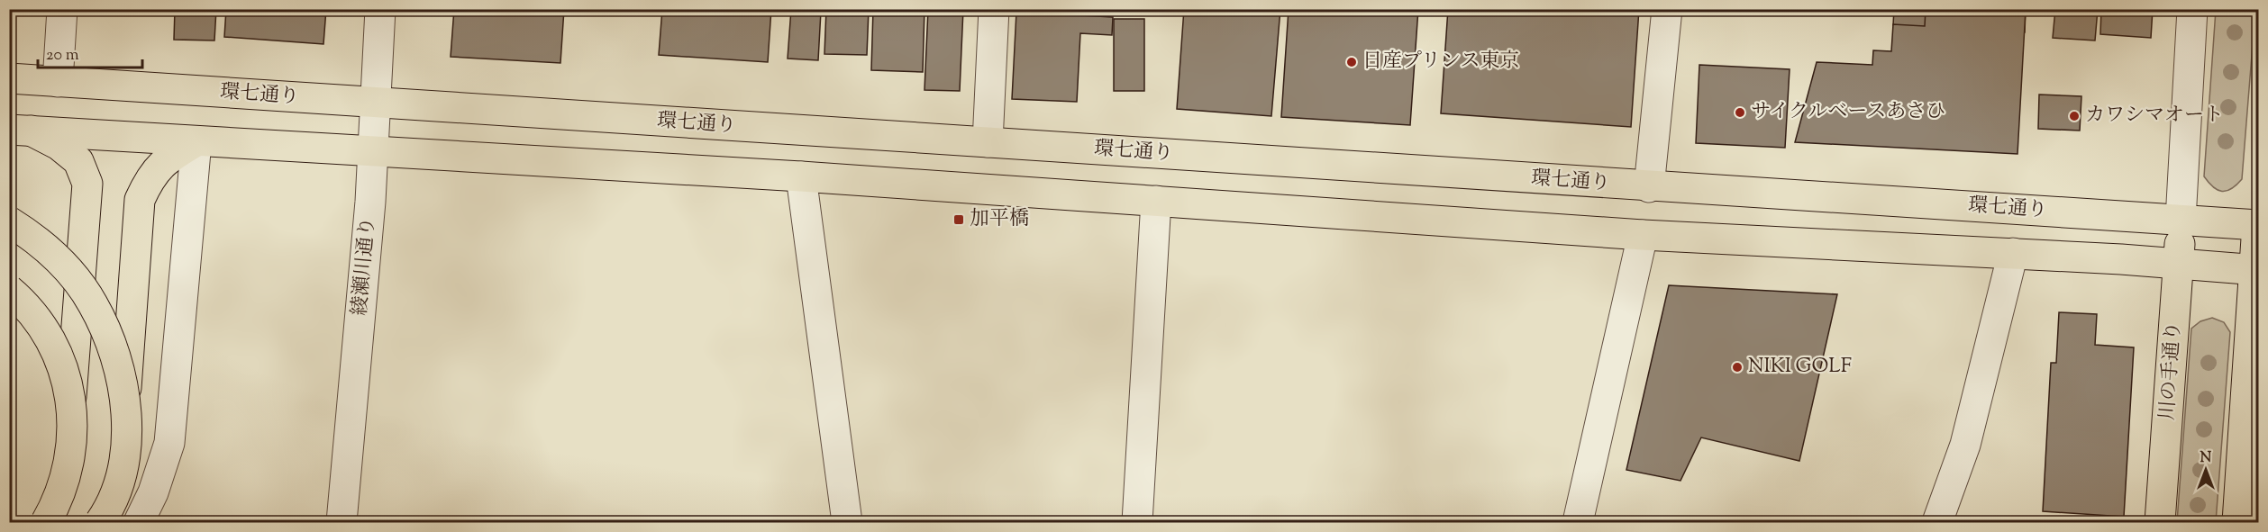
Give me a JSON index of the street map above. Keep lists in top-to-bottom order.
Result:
{
  "streets": {
    "main road": ["環七通り", "川の手通り"],
    "street": ["綾瀬川通り"]
  },
  "crossings": [
    ["環七通り", "綾瀬川通り"],
    ["環七通り", "川の手通り"]
  ],
  "places": {
    "other": [
      "日産プリンス東京",
      "サイクルベースあさひ",
      "カワシマオート",
      "NIKI GOLF"
    ],
    "transit": ["加平橋"]
  },
  "scale_bar": "20 m",
  "north": "top"
}
